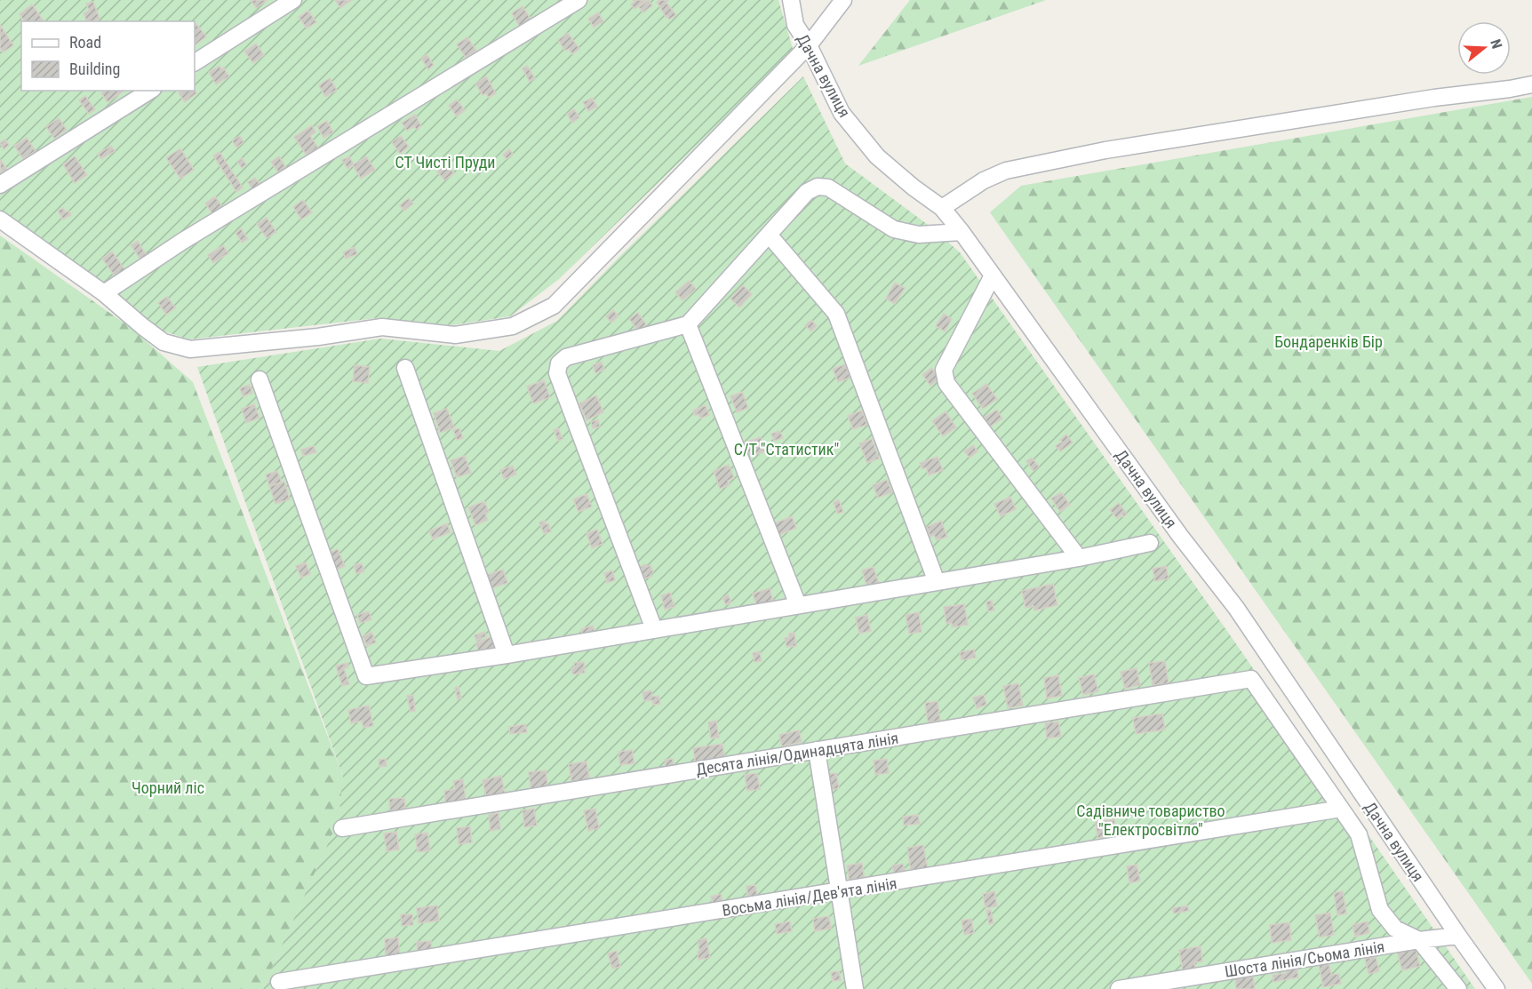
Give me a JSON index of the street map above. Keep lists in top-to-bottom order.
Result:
{
  "streets": {
    "street": [
      "Дачна вулиця",
      "Десята лінія/Одинадцята лінія",
      "Восьма лінія/Дев'ята лінія",
      "Шоста лінія/Сьома лінія"
    ]
  },
  "crossings": [
    ["Дачна вулиця", "Шоста лінія/Сьома лінія"],
    ["Десята лінія/Одинадцята лінія", "Восьма лінія/Дев'ята лінія"]
  ],
  "parks": [
    "СТ Чисті Пруди",
    "Бондаренків Бір",
    "С/Т \"Статистик\"",
    "Чорний ліс",
    "Садівниче товариство \"Електросвітло\""
  ],
  "legend": ["Road", "Building"],
  "north": "right"
}
